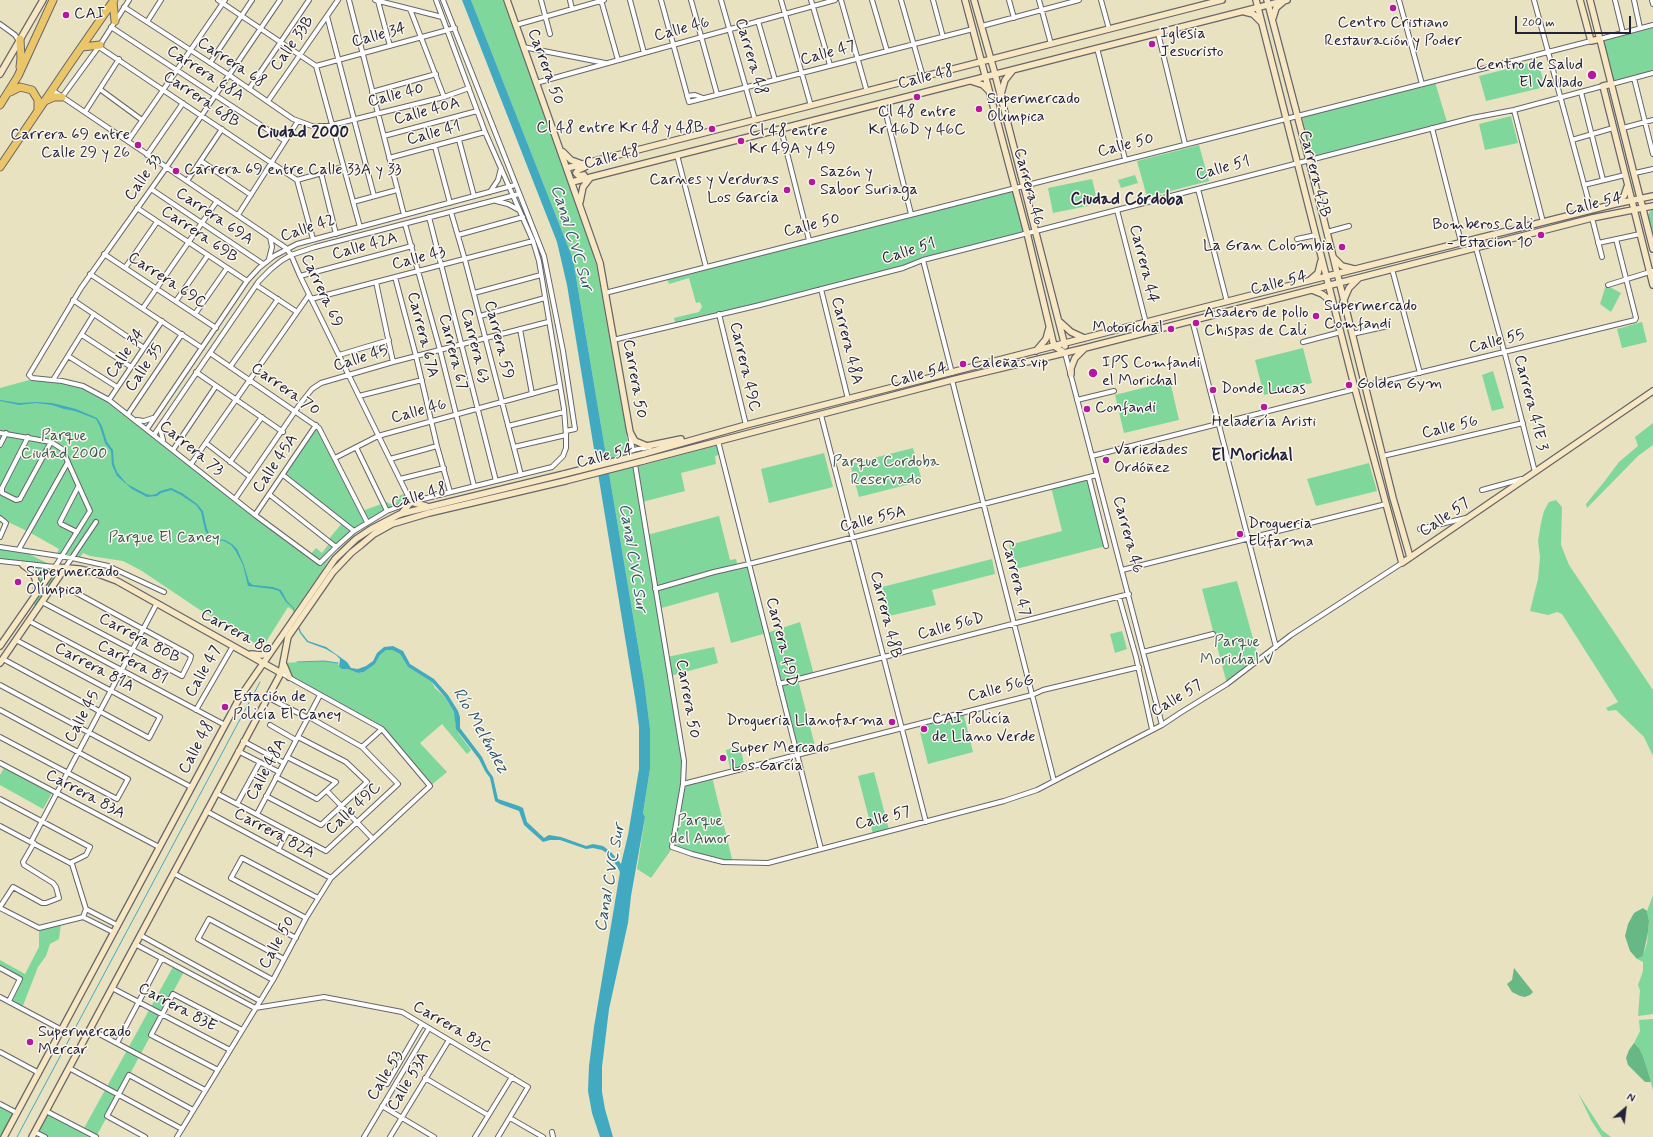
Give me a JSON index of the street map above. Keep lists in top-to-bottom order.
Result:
{
  "streets": {
    "main road": [
      "Carrera 50",
      "Calle 48",
      "Calle 50",
      "Calle 51",
      "Carrera 42B",
      "Carrera 46",
      "Calle 54",
      "Calle 57",
      "Carrera 80"
    ],
    "street": [
      "Calle 46",
      "Calle 34",
      "Calle 33B",
      "Calle 47",
      "Carrera 48",
      "Carrera 68",
      "Carrera 68A",
      "Calle 40",
      "Carrera 68B",
      "Calle 40A",
      "Calle 41",
      "Calle 33",
      "Carrera 69A",
      "Calle 42",
      "Carrera 69B",
      "Calle 42A",
      "Calle 43",
      "Carrera 44",
      "Carrera 69C",
      "Carrera 69",
      "Carrera 67A",
      "Carrera 59",
      "Carrera 48A",
      "Calle 55",
      "Carrera 63",
      "Carrera 67",
      "Calle 45",
      "Carrera 49C",
      "Calle 35",
      "Carrera 70",
      "Carrera 41E 3",
      "Calle 56",
      "Carrera 73",
      "Calle 45A",
      "Calle 55A",
      "Carrera 47",
      "Carrera 48B",
      "Calle 56D",
      "Carrera 80B",
      "Carrera 49D",
      "Carrera 81",
      "Carrera 81A",
      "Calle 56G",
      "Calle 48A",
      "Carrera 83A",
      "Calle 49C",
      "Carrera 82A",
      "Carrera 83E",
      "Carrera 83C",
      "Calle 53",
      "Calle 53A"
    ]
  },
  "crossings": [
    ["Calle 46", "Carrera 48"],
    ["Calle 46", "Carrera 50"],
    ["Calle 46", "Carrera 69"],
    ["Calle 46", "Carrera 67A"],
    ["Calle 46", "Carrera 59"],
    ["Calle 46", "Carrera 63"],
    ["Calle 46", "Carrera 67"],
    ["Calle 46", "Carrera 70"],
    ["Calle 34", "Carrera 73"],
    ["Calle 33B", "Carrera 68"],
    ["Calle 47", "Carrera 48"],
    ["Calle 47", "Carrera 46"],
    ["Calle 47", "Carrera 80"],
    ["Calle 47", "Carrera 81"],
    ["Carrera 48", "Calle 48"],
    ["Carrera 68", "Calle 40"],
    ["Carrera 68", "Calle 33"],
    ["Carrera 50", "Calle 48"],
    ["Carrera 50", "Calle 50"],
    ["Carrera 50", "Calle 51"],
    ["Carrera 50", "Calle 54"],
    ["Carrera 50", "Calle 57"],
    ["Carrera 50", "Calle 55A"],
    ["Carrera 50", "Calle 56G"],
    ["Carrera 68A", "Calle 33"],
    ["Calle 48", "Carrera 42B"],
    ["Calle 48", "Carrera 46"],
    ["Calle 48", "Calle 54"],
    ["Calle 48", "Carrera 69"],
    ["Calle 48", "Carrera 67A"],
    ["Calle 48", "Carrera 59"],
    ["Calle 48", "Carrera 63"],
    ["Calle 48", "Carrera 67"],
    ["Calle 48", "Carrera 70"],
    ["Calle 48", "Carrera 73"],
    ["Calle 48", "Carrera 80"],
    ["Calle 48", "Carrera 81"],
    ["Calle 48", "Carrera 83A"],
    ["Calle 48", "Carrera 82A"],
    ["Calle 48", "Carrera 83E"],
    ["Carrera 68B", "Calle 33"],
    ["Calle 50", "Carrera 42B"],
    ["Calle 50", "Carrera 46"],
    ["Calle 50", "Carrera 80"],
    ["Calle 50", "Carrera 82A"],
    ["Calle 50", "Carrera 83E"],
    ["Calle 50", "Carrera 83C"],
    ["Calle 51", "Carrera 42B"],
    ["Calle 51", "Carrera 46"],
    ["Calle 51", "Carrera 44"],
    ["Calle 51", "Carrera 48A"],
    ["Calle 51", "Carrera 49C"],
    ["Carrera 42B", "Calle 54"],
    ["Carrera 42B", "Calle 55"],
    ["Carrera 42B", "Calle 56"],
    ["Carrera 42B", "Calle 57"],
    ["Calle 33", "Carrera 69A"],
    ["Calle 33", "Carrera 69B"],
    ["Calle 33", "Carrera 69C"],
    ["Calle 33", "Carrera 69"],
    ["Calle 33", "Carrera 73"],
    ["Carrera 46", "Calle 54"],
    ["Carrera 46", "Calle 57"],
    ["Carrera 46", "Calle 55A"],
    ["Carrera 46", "Calle 56D"],
    ["Carrera 46", "Calle 56G"],
    ["Calle 54", "Carrera 44"],
    ["Calle 54", "Carrera 48A"],
    ["Calle 54", "Carrera 49C"],
    ["Calle 54", "Carrera 41E 3"],
    ["Calle 54", "Carrera 47"],
    ["Calle 54", "Carrera 48B"],
    ["Calle 54", "Carrera 49D"],
    ["Carrera 69A", "Calle 42"],
    ["Calle 42", "Carrera 69B"],
    ["Calle 42", "Carrera 69C"],
    ["Calle 42", "Carrera 69"],
    ["Calle 42", "Carrera 59"],
    ["Calle 42", "Carrera 63"],
    ["Calle 42", "Carrera 67"],
    ["Calle 42", "Carrera 70"],
    ["Calle 42", "Carrera 73"],
    ["Calle 42A", "Carrera 69"],
    ["Calle 42A", "Carrera 67"],
    ["Calle 43", "Carrera 69"],
    ["Calle 43", "Carrera 67A"],
    ["Calle 43", "Carrera 59"],
    ["Calle 43", "Carrera 63"],
    ["Calle 43", "Carrera 67"],
    ["Carrera 69", "Calle 45"],
    ["Carrera 67A", "Calle 45"],
    ["Carrera 59", "Calle 45"],
    ["Calle 55", "Carrera 41E 3"],
    ["Carrera 63", "Calle 45"],
    ["Carrera 67", "Calle 45"],
    ["Calle 45", "Carrera 70"],
    ["Calle 45", "Carrera 73"],
    ["Calle 45", "Carrera 80"],
    ["Calle 45", "Carrera 80B"],
    ["Calle 45", "Carrera 81"],
    ["Calle 45", "Carrera 81A"],
    ["Calle 45", "Carrera 83A"],
    ["Calle 35", "Carrera 73"],
    ["Carrera 70", "Calle 45A"],
    ["Carrera 41E 3", "Calle 56"],
    ["Carrera 41E 3", "Calle 57"],
    ["Carrera 73", "Calle 45A"],
    ["Calle 57", "Carrera 47"],
    ["Calle 57", "Carrera 48B"],
    ["Calle 57", "Carrera 49D"],
    ["Calle 55A", "Carrera 47"],
    ["Calle 55A", "Carrera 48B"],
    ["Calle 55A", "Carrera 49D"],
    ["Carrera 47", "Calle 56D"],
    ["Carrera 47", "Calle 56G"],
    ["Carrera 48B", "Calle 56D"],
    ["Carrera 48B", "Calle 56G"],
    ["Calle 56D", "Carrera 49D"],
    ["Carrera 80", "Calle 48A"],
    ["Carrera 49D", "Calle 56G"],
    ["Carrera 83C", "Calle 53"],
    ["Carrera 83C", "Calle 53A"]
  ],
  "districts": ["Ciudad 2000", "Ciudad Córdoba", "El Morichal"],
  "water": ["Canal CVC Sur", "Río Meléndez"],
  "parks": [
    "Parque Ciudad 2000",
    "Parque Cordoba Reservado",
    "Parque El Caney",
    "Parque Morichal V",
    "Parque del Amor"
  ],
  "places": [
    "Centro Cristiano Restauración y Poder",
    "CAI",
    "Iglesia Jesucristo",
    "Centro de Salud El Vallado",
    "Cl 48 entre Kr 46D y 46C",
    "Supermercado Olimpica",
    "Cl 48 entre Kr 48 y 48B",
    "Cl 48 entre Kr 49A y 49",
    "Carrera 69 entre Calle 29 y 26",
    "Carrera 69 entre Calle 33A y 33",
    "Sazón y Sabor Suriaga",
    "Carnes y Verduras Los García",
    "Bomberos Cali - Estacion 10",
    "La Gran Colombia",
    "Supermercado Comfandi",
    "Asadero de pollo Chispas de Cali",
    "Motorichal",
    "Caleñas vip",
    "IPS Comfandi el Morichal",
    "Golden Gym",
    "Donde Lucas",
    "Heladería Aristi",
    "Confandi",
    "Variedades Ordóñez",
    "Drogueria Elifarma",
    "Supermercado Olímpica",
    "Estación de Policía El Caney",
    "Drogueria Llanofarma",
    "CAI Policía de Llano Verde",
    "Super Mercado Los García",
    "Supermercado Mercar"
  ],
  "scale_bar": "200 m",
  "north": "top right"
}
